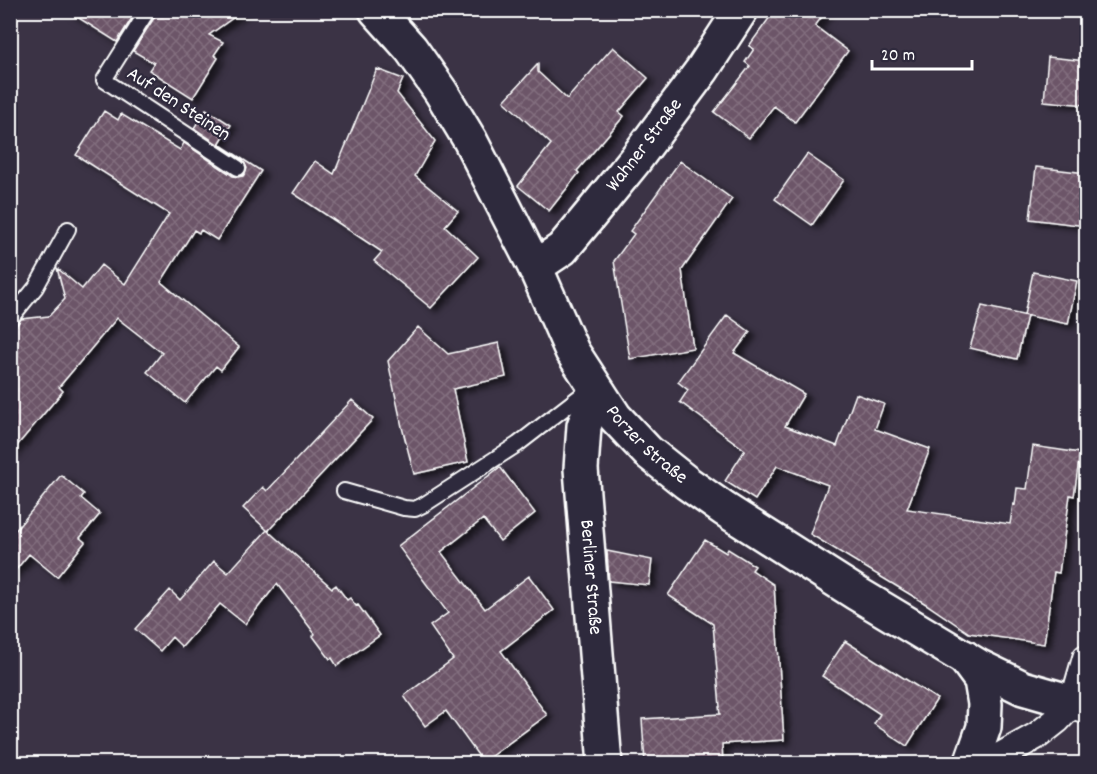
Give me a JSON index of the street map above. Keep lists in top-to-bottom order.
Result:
{
  "streets": {
    "main road": ["Wahner Straße", "Porzer Straße", "Berliner Straße"],
    "lane": ["Auf den Steinen"]
  },
  "crossings": [
    ["Wahner Straße", "Porzer Straße"],
    ["Porzer Straße", "Berliner Straße"]
  ],
  "scale_bar": "20 m"
}
